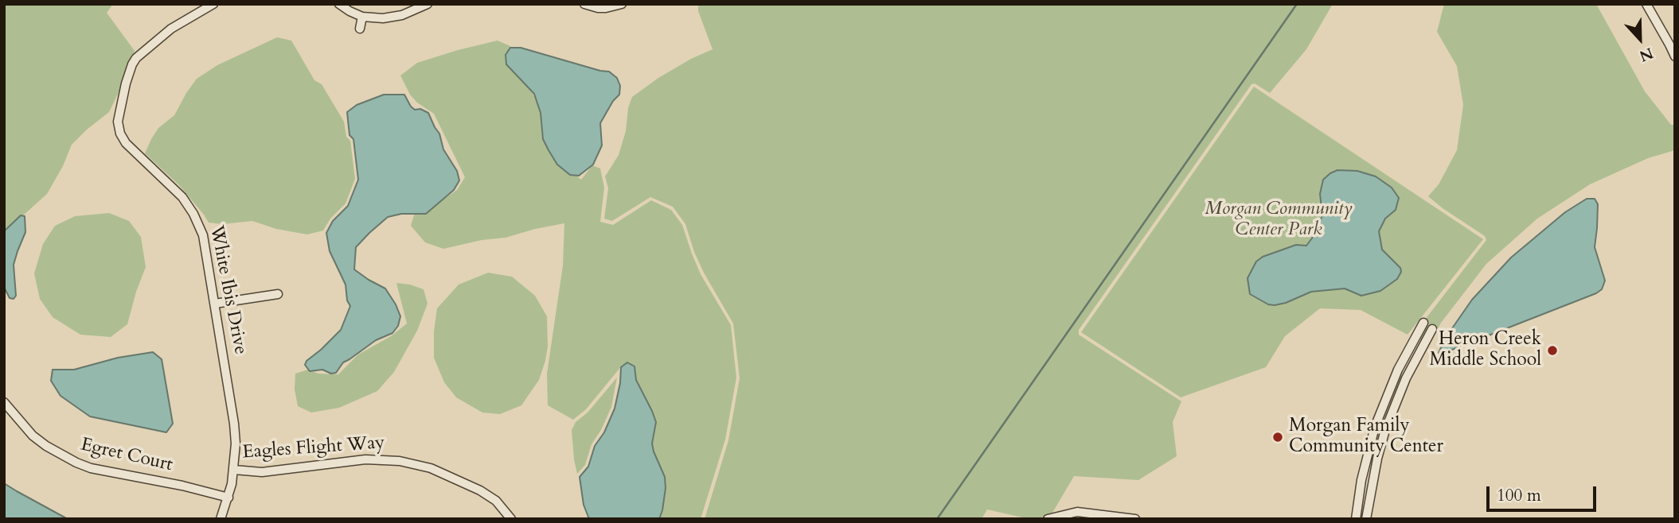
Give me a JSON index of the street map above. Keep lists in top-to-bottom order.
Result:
{
  "streets": {
    "street": ["White Ibis Drive", "Eagles Flight Way", "Egret Court"]
  },
  "crossings": [
    ["White Ibis Drive", "Eagles Flight Way"],
    ["White Ibis Drive", "Egret Court"]
  ],
  "parks": ["Morgan Community Center Park"],
  "places": ["Heron Creek Middle School", "Morgan Family Community Center"],
  "scale_bar": "100 m",
  "north": "bottom"
}
